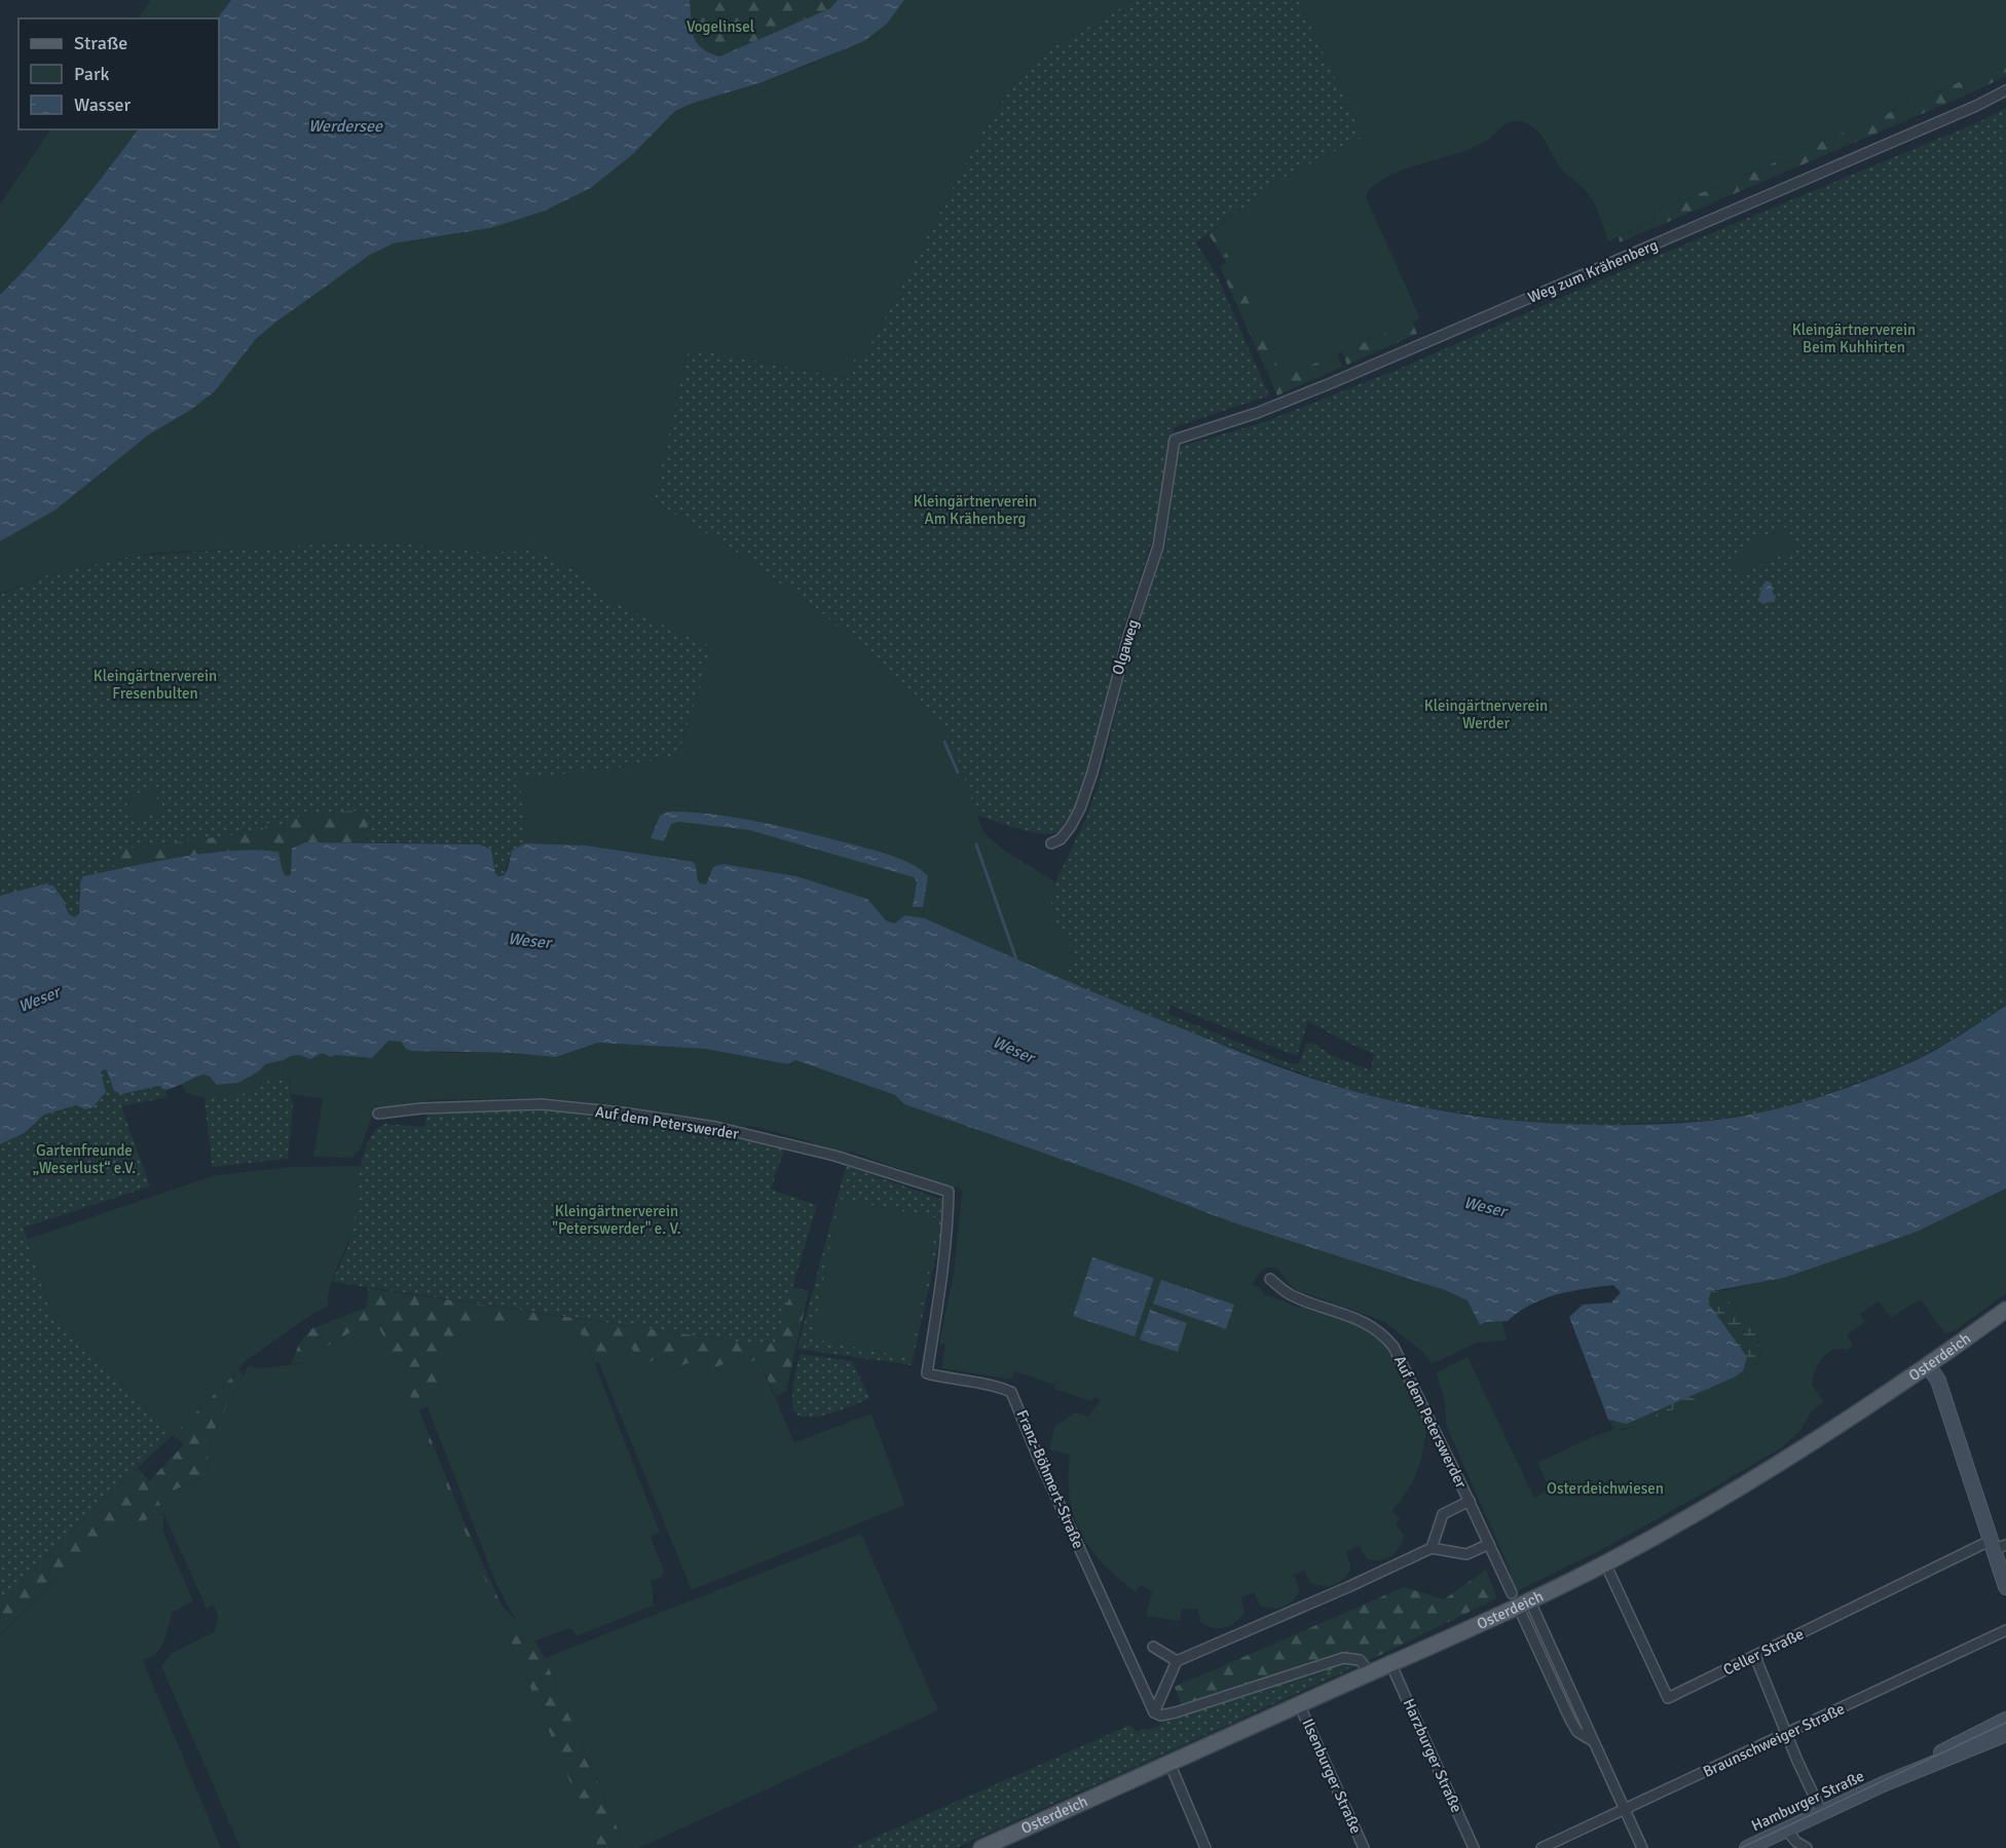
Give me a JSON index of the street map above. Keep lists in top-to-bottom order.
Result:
{
  "streets": {
    "main road": ["Osterdeich"],
    "street": [
      "Weg zum Krähenberg",
      "Olgaweg",
      "Auf dem Peterswerder",
      "Franz-Böhmert-Straße",
      "Celler Straße",
      "Braunschweiger Straße",
      "Harzburger Straße",
      "Ilsenburger Straße",
      "Hamburger Straße"
    ]
  },
  "crossings": [
    ["Weg zum Krähenberg", "Olgaweg"],
    ["Auf dem Peterswerder", "Franz-Böhmert-Straße"],
    ["Osterdeich", "Celler Straße"],
    ["Osterdeich", "Harzburger Straße"],
    ["Osterdeich", "Ilsenburger Straße"]
  ],
  "water": ["Werdersee", "Weser"],
  "parks": [
    "Vogelinsel",
    "Kleingärtnerverein Beim Kuhhirten",
    "Kleingärtnerverein Am Krähenberg",
    "Kleingärtnerverein Fresenbulten",
    "Kleingärtnerverein Werder",
    "Gartenfreunde „Weserlust“ e.V.",
    "Kleingärtnerverein \"Peterswerder\" e. V.",
    "Osterdeichwiesen"
  ],
  "legend": ["Straße", "Park", "Wasser"]
}
